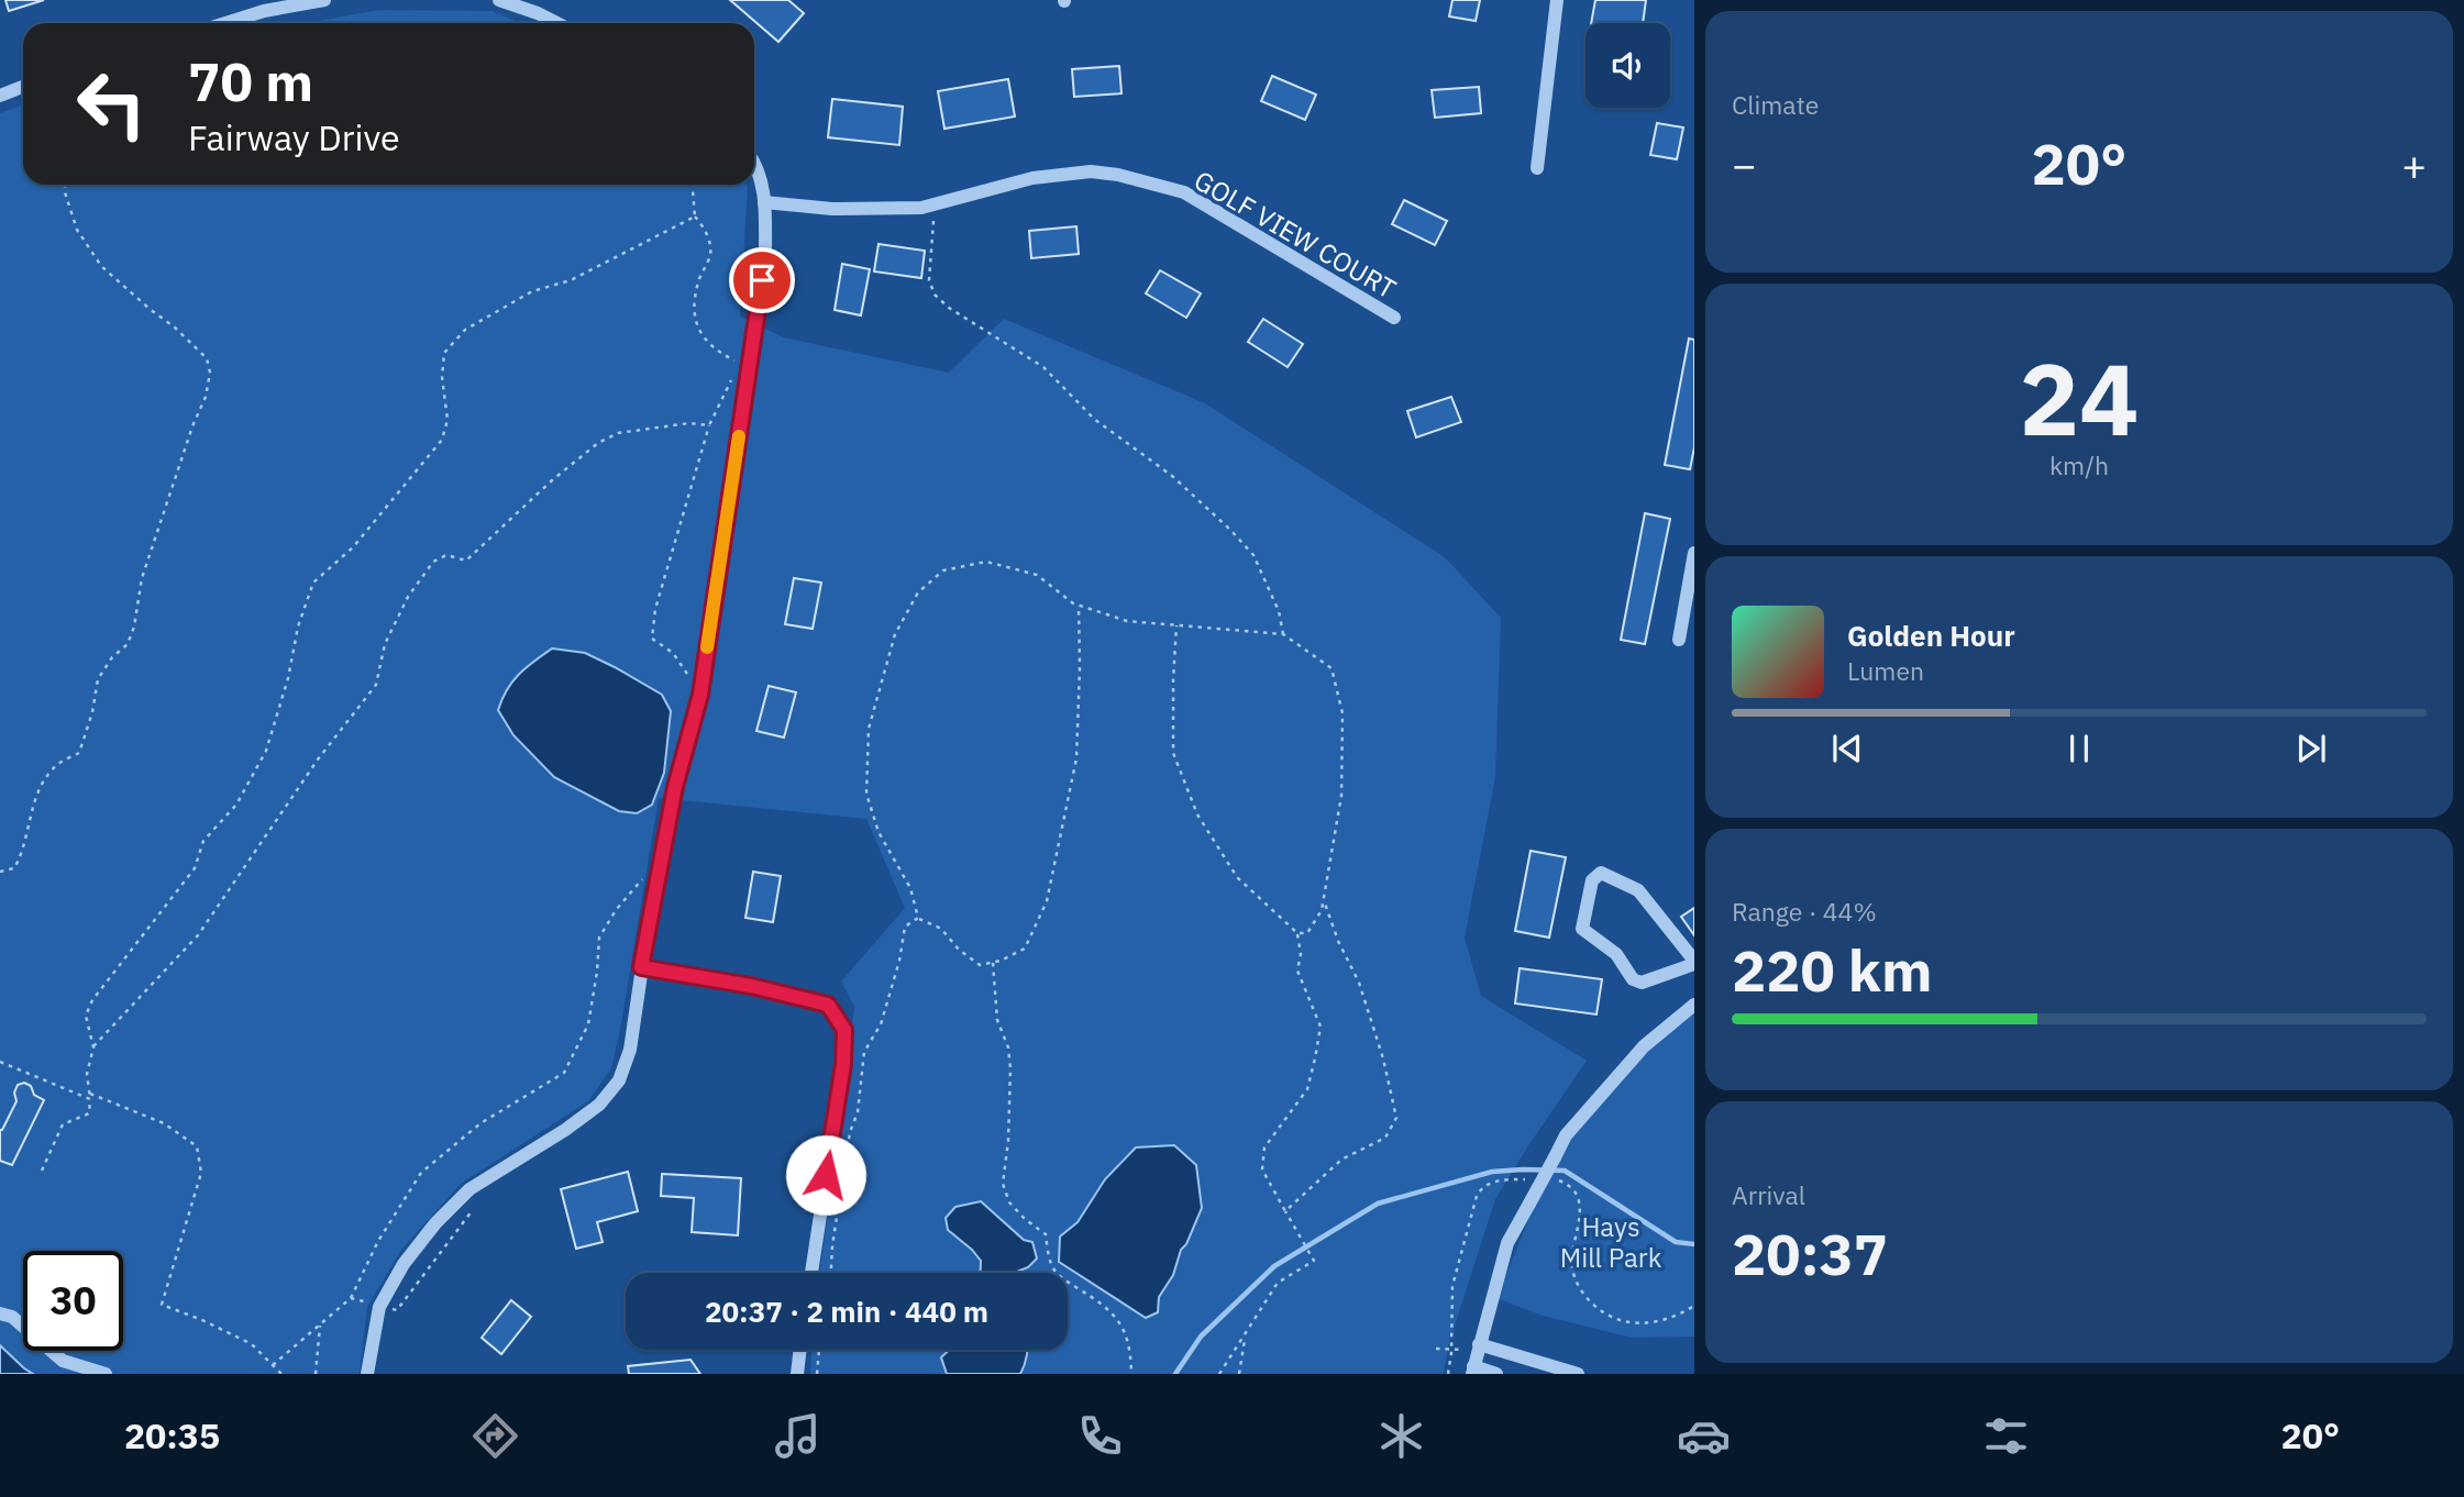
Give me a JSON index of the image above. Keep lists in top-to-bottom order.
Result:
{
  "streets": {
    "street": ["GOLF VIEW COURT"]
  },
  "parks": ["Hays Mill Park"],
  "page": {
    "tile": [
      "Climate",
      ["24", "km/h"],
      ["Range · 44%", "220 km"],
      ["Arrival", "20:37"]
    ],
    "turn": ["70 m", "Fairway Drive"],
    "heat": ["−", "20°", "+"],
    "song": ["Golden Hour", "Lumen"],
    "limit": "30",
    "trip": "20:37 · 2 min · 440 m",
    "tabs": ["20:35", "20°"]
  }
}
